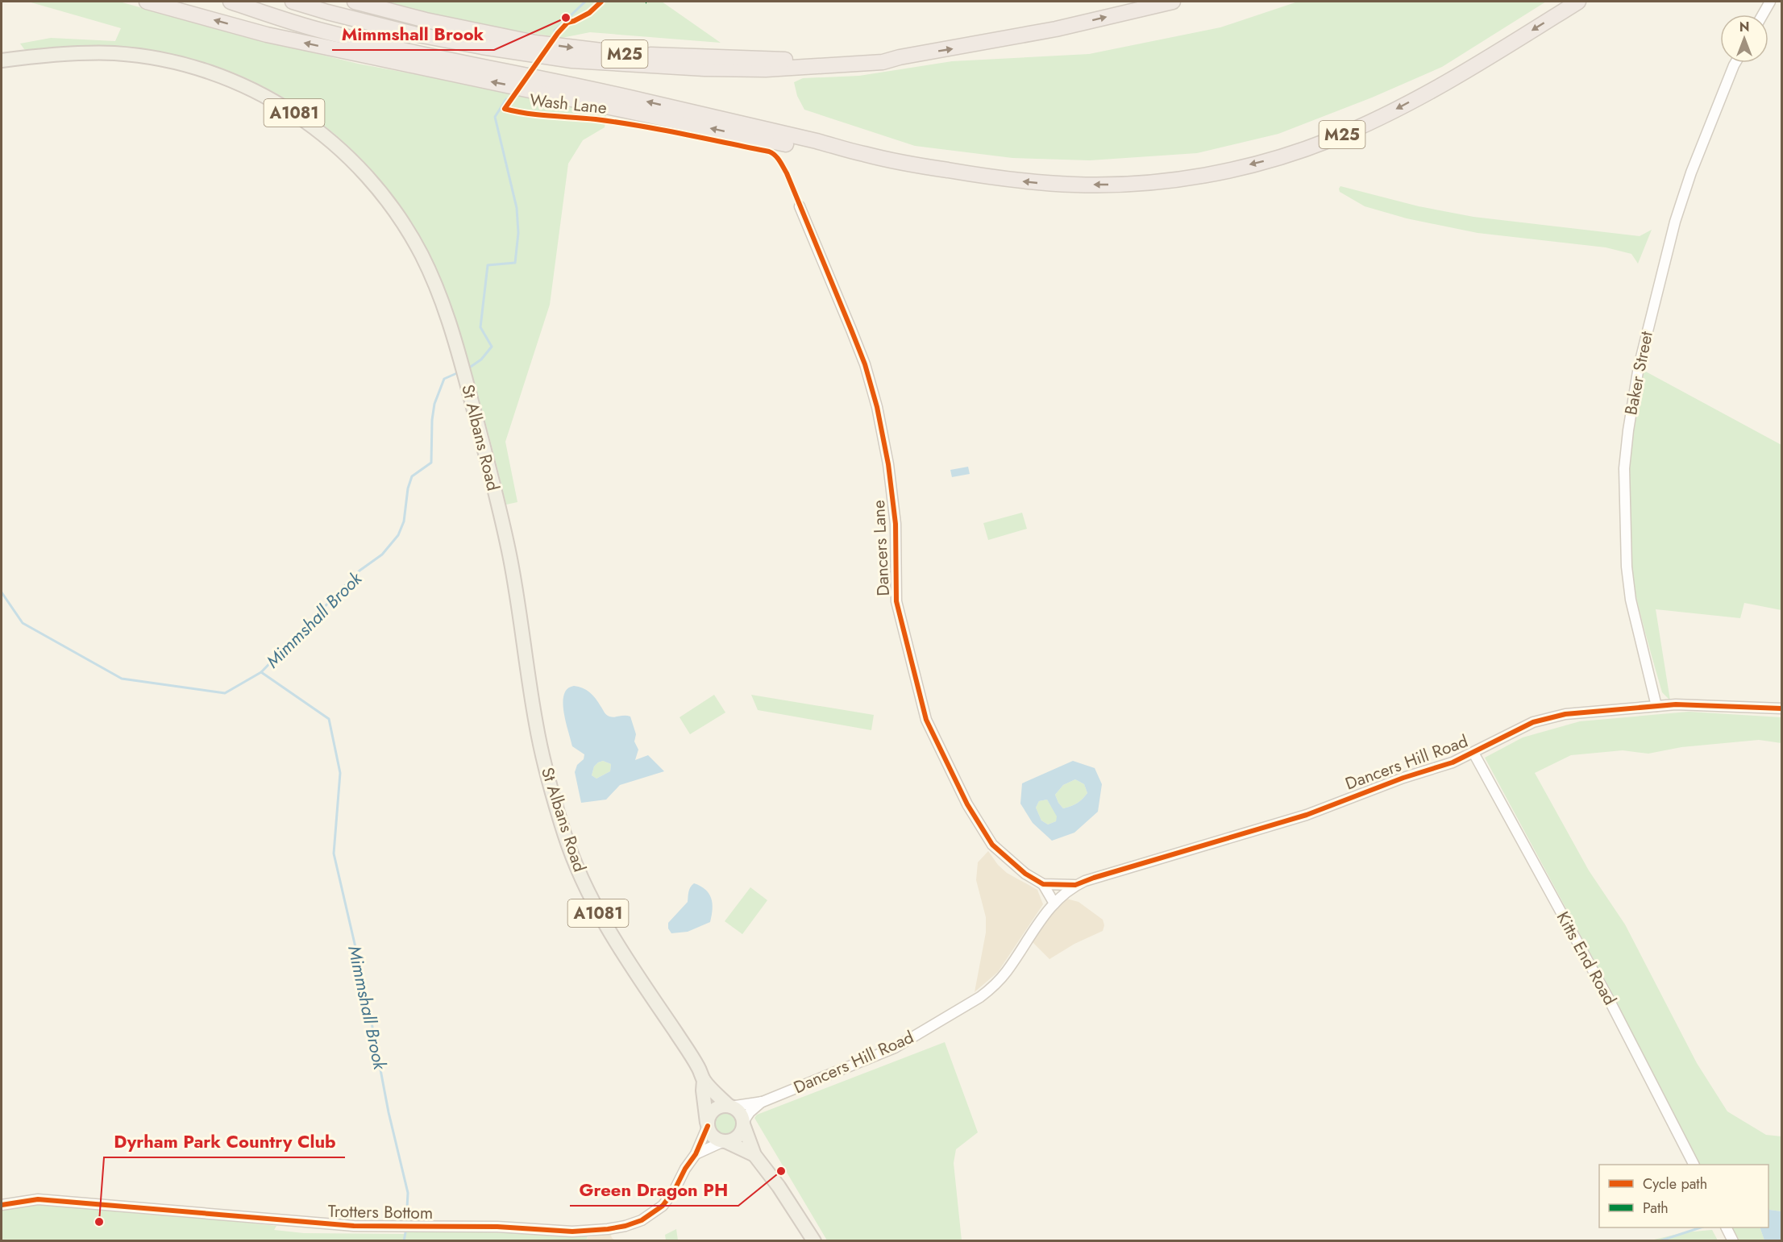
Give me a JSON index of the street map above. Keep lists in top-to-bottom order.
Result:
{
  "streets": {
    "highway": ["M25"],
    "main road": ["A1081", "St Albans Road"],
    "street": [
      "Baker Street",
      "Dancers Lane",
      "Dancers Hill Road",
      "Kitts End Road",
      "Trotters Bottom"
    ],
    "cycle path": ["Wash Lane"]
  },
  "crossings": [
    ["Baker Street", "Dancers Hill Road"],
    ["St Albans Road", "Dancers Hill Road"],
    ["St Albans Road", "Trotters Bottom"],
    ["Dancers Lane", "Dancers Hill Road"],
    ["Dancers Hill Road", "Kitts End Road"],
    ["Dancers Hill Road", "Trotters Bottom"]
  ],
  "water": ["Mimmshall Brook"],
  "places": ["Mimmshall Brook", "Green Dragon PH", "Dyrham Park Country Club"],
  "legend": ["Cycle path", "Path"],
  "north": "top"
}
